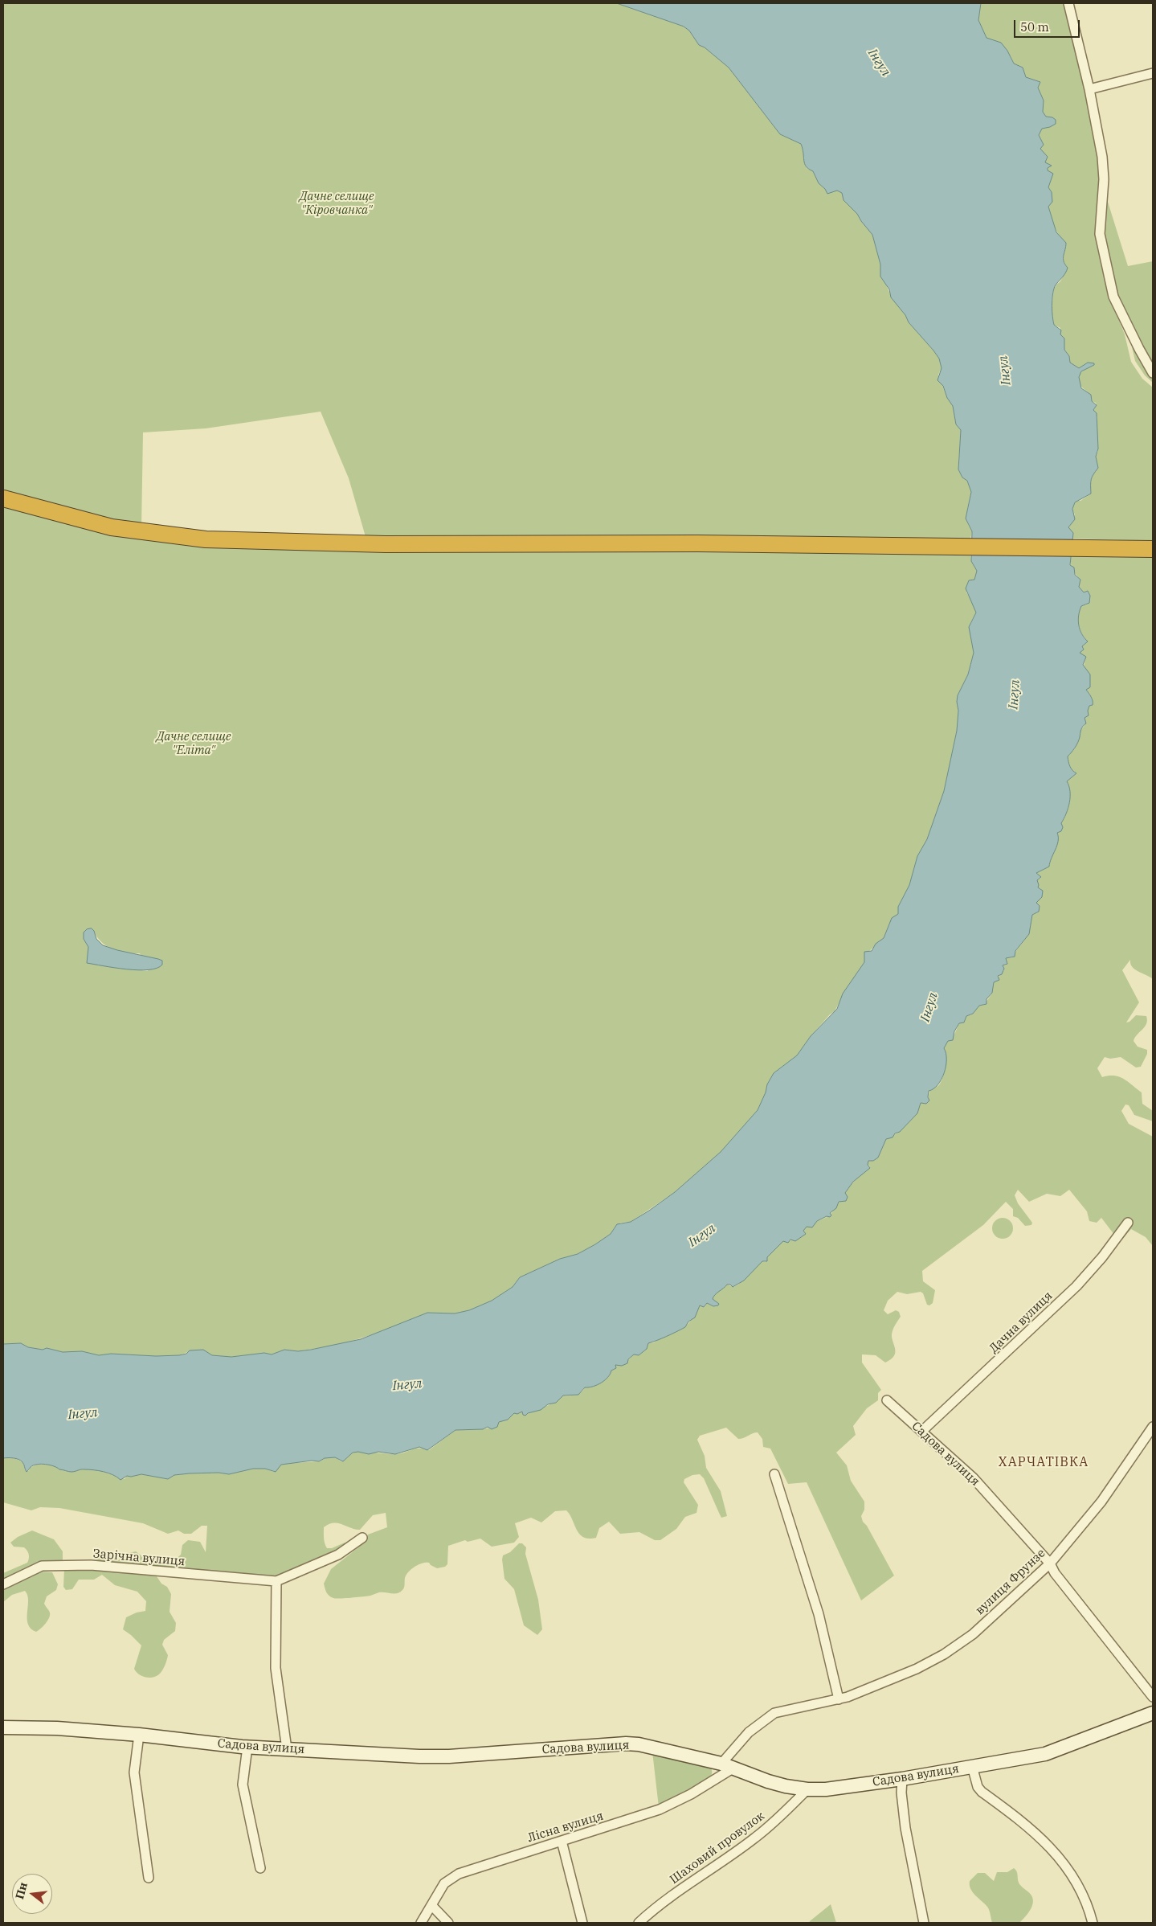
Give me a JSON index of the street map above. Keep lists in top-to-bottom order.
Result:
{
  "streets": {
    "street": [
      "Дачна вулиця",
      "Садова вулиця",
      "Зарічна вулиця",
      "вулиця Фрунзе",
      "Лісна вулиця",
      "Шаховий провулок"
    ]
  },
  "crossings": [
    ["Дачна вулиця", "Садова вулиця"],
    ["Садова вулиця", "вулиця Фрунзе"],
    ["Садова вулиця", "Лісна вулиця"],
    ["Садова вулиця", "Шаховий провулок"],
    ["вулиця Фрунзе", "Лісна вулиця"]
  ],
  "districts": ["ХАРЧАТІВКА"],
  "water": ["Інгул"],
  "parks": ["Дачне селище \"Кіровчанка\"", "Дачне селище \"Еліта\""],
  "scale_bar": "50 m",
  "north": "left"
}
